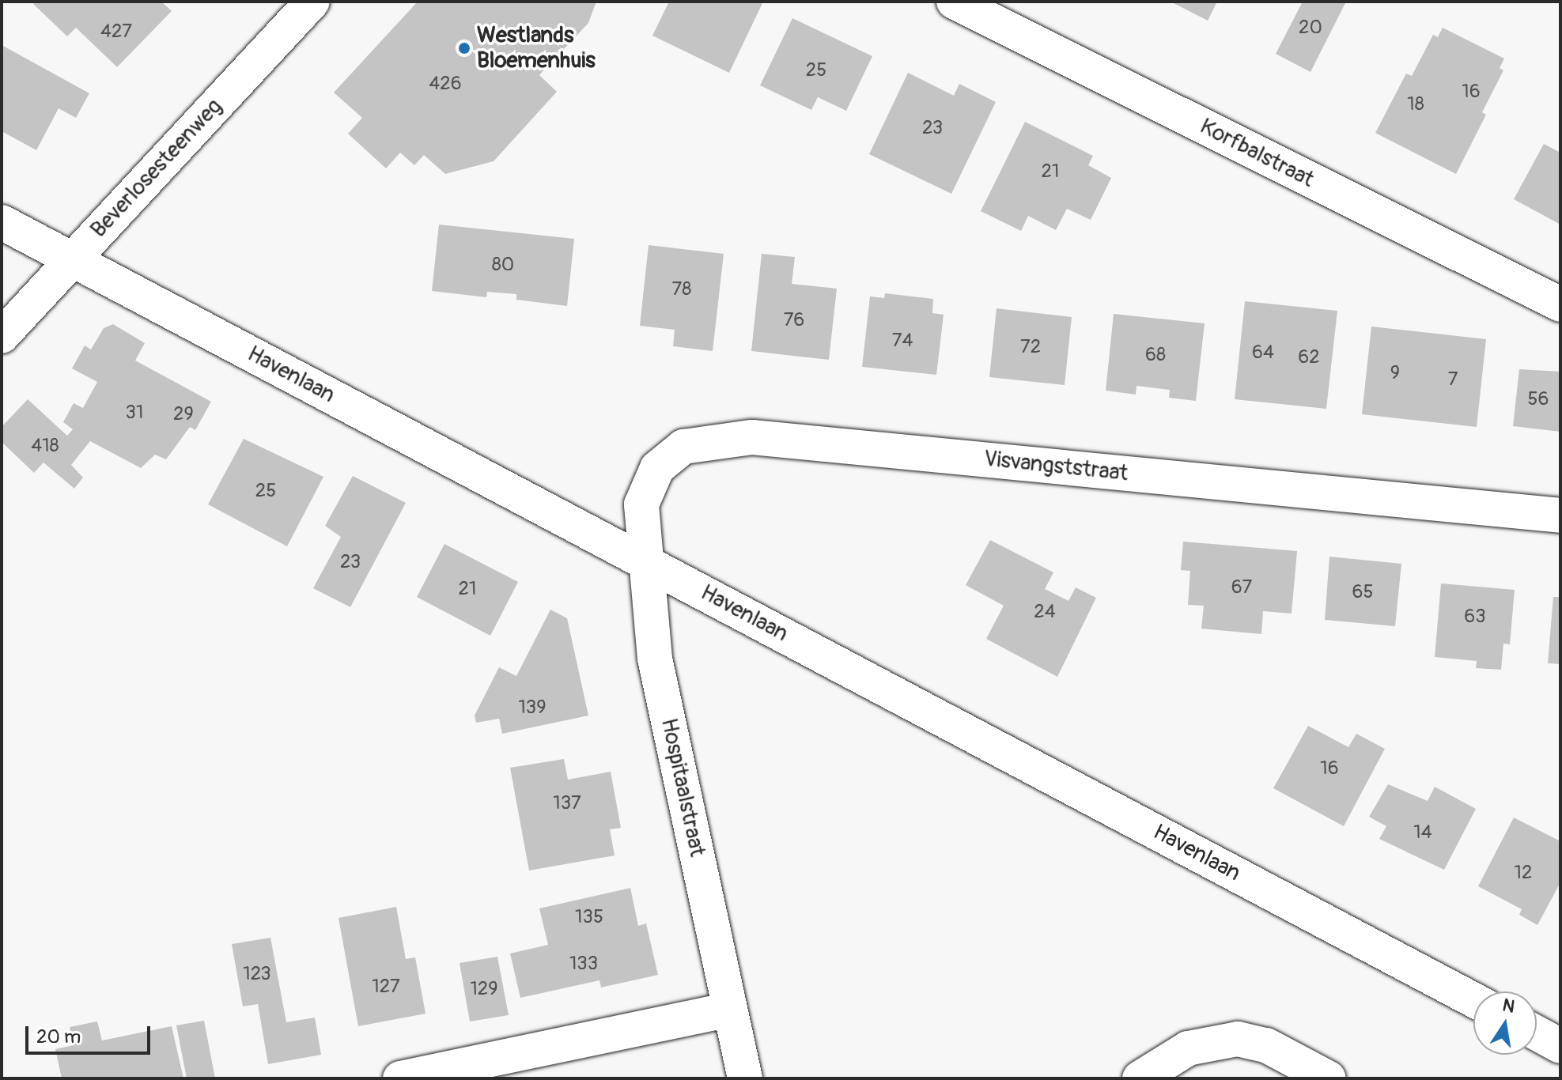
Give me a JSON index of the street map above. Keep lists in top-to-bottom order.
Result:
{
  "streets": {
    "street": [
      "Korfbalstraat",
      "Beverlosesteenweg",
      "Havenlaan",
      "Visvangststraat",
      "Hospitaalstraat"
    ]
  },
  "crossings": [
    ["Beverlosesteenweg", "Havenlaan"],
    ["Havenlaan", "Visvangststraat"],
    ["Havenlaan", "Hospitaalstraat"],
    ["Visvangststraat", "Hospitaalstraat"]
  ],
  "places": ["Westlands Bloemenhuis"],
  "house_numbers": [
    "20",
    "427",
    "25",
    "426",
    "16",
    "18",
    "23",
    "21",
    "80",
    "78",
    "76",
    "74",
    "72",
    "64",
    "68",
    "62",
    "9",
    "7",
    "56",
    "31",
    "29",
    "418",
    "25",
    "23",
    "67",
    "21",
    "65",
    "24",
    "63",
    "139",
    "16",
    "137",
    "14",
    "12",
    "135",
    "133",
    "123",
    "127",
    "129"
  ],
  "scale_bar": "20 m",
  "north": "top"
}
